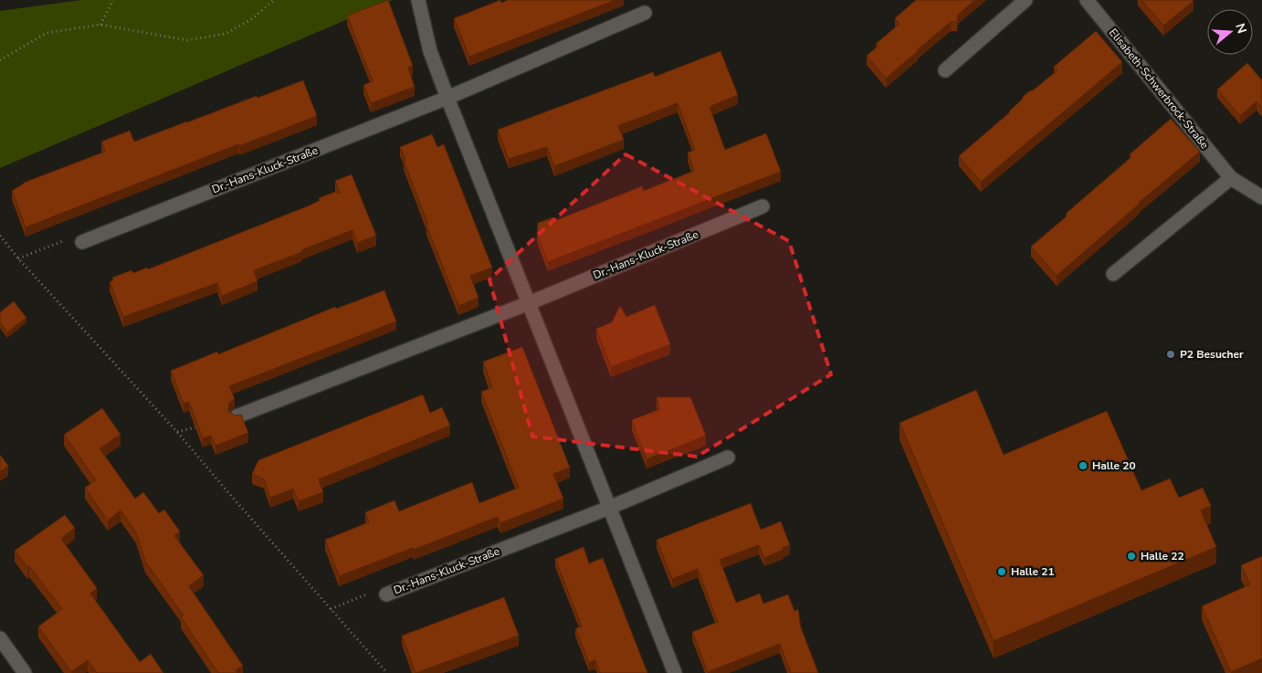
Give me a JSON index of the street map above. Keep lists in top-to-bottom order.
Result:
{
  "streets": {
    "street": ["Elisabeth-Schwerbrock-Straße", "Dr.-Hans-Kluck-Straße"]
  },
  "places": [
    "P2 Besucher",
    "Halle 20",
    "Halle 22",
    "Halle 21"
  ],
  "north": "right"
}
